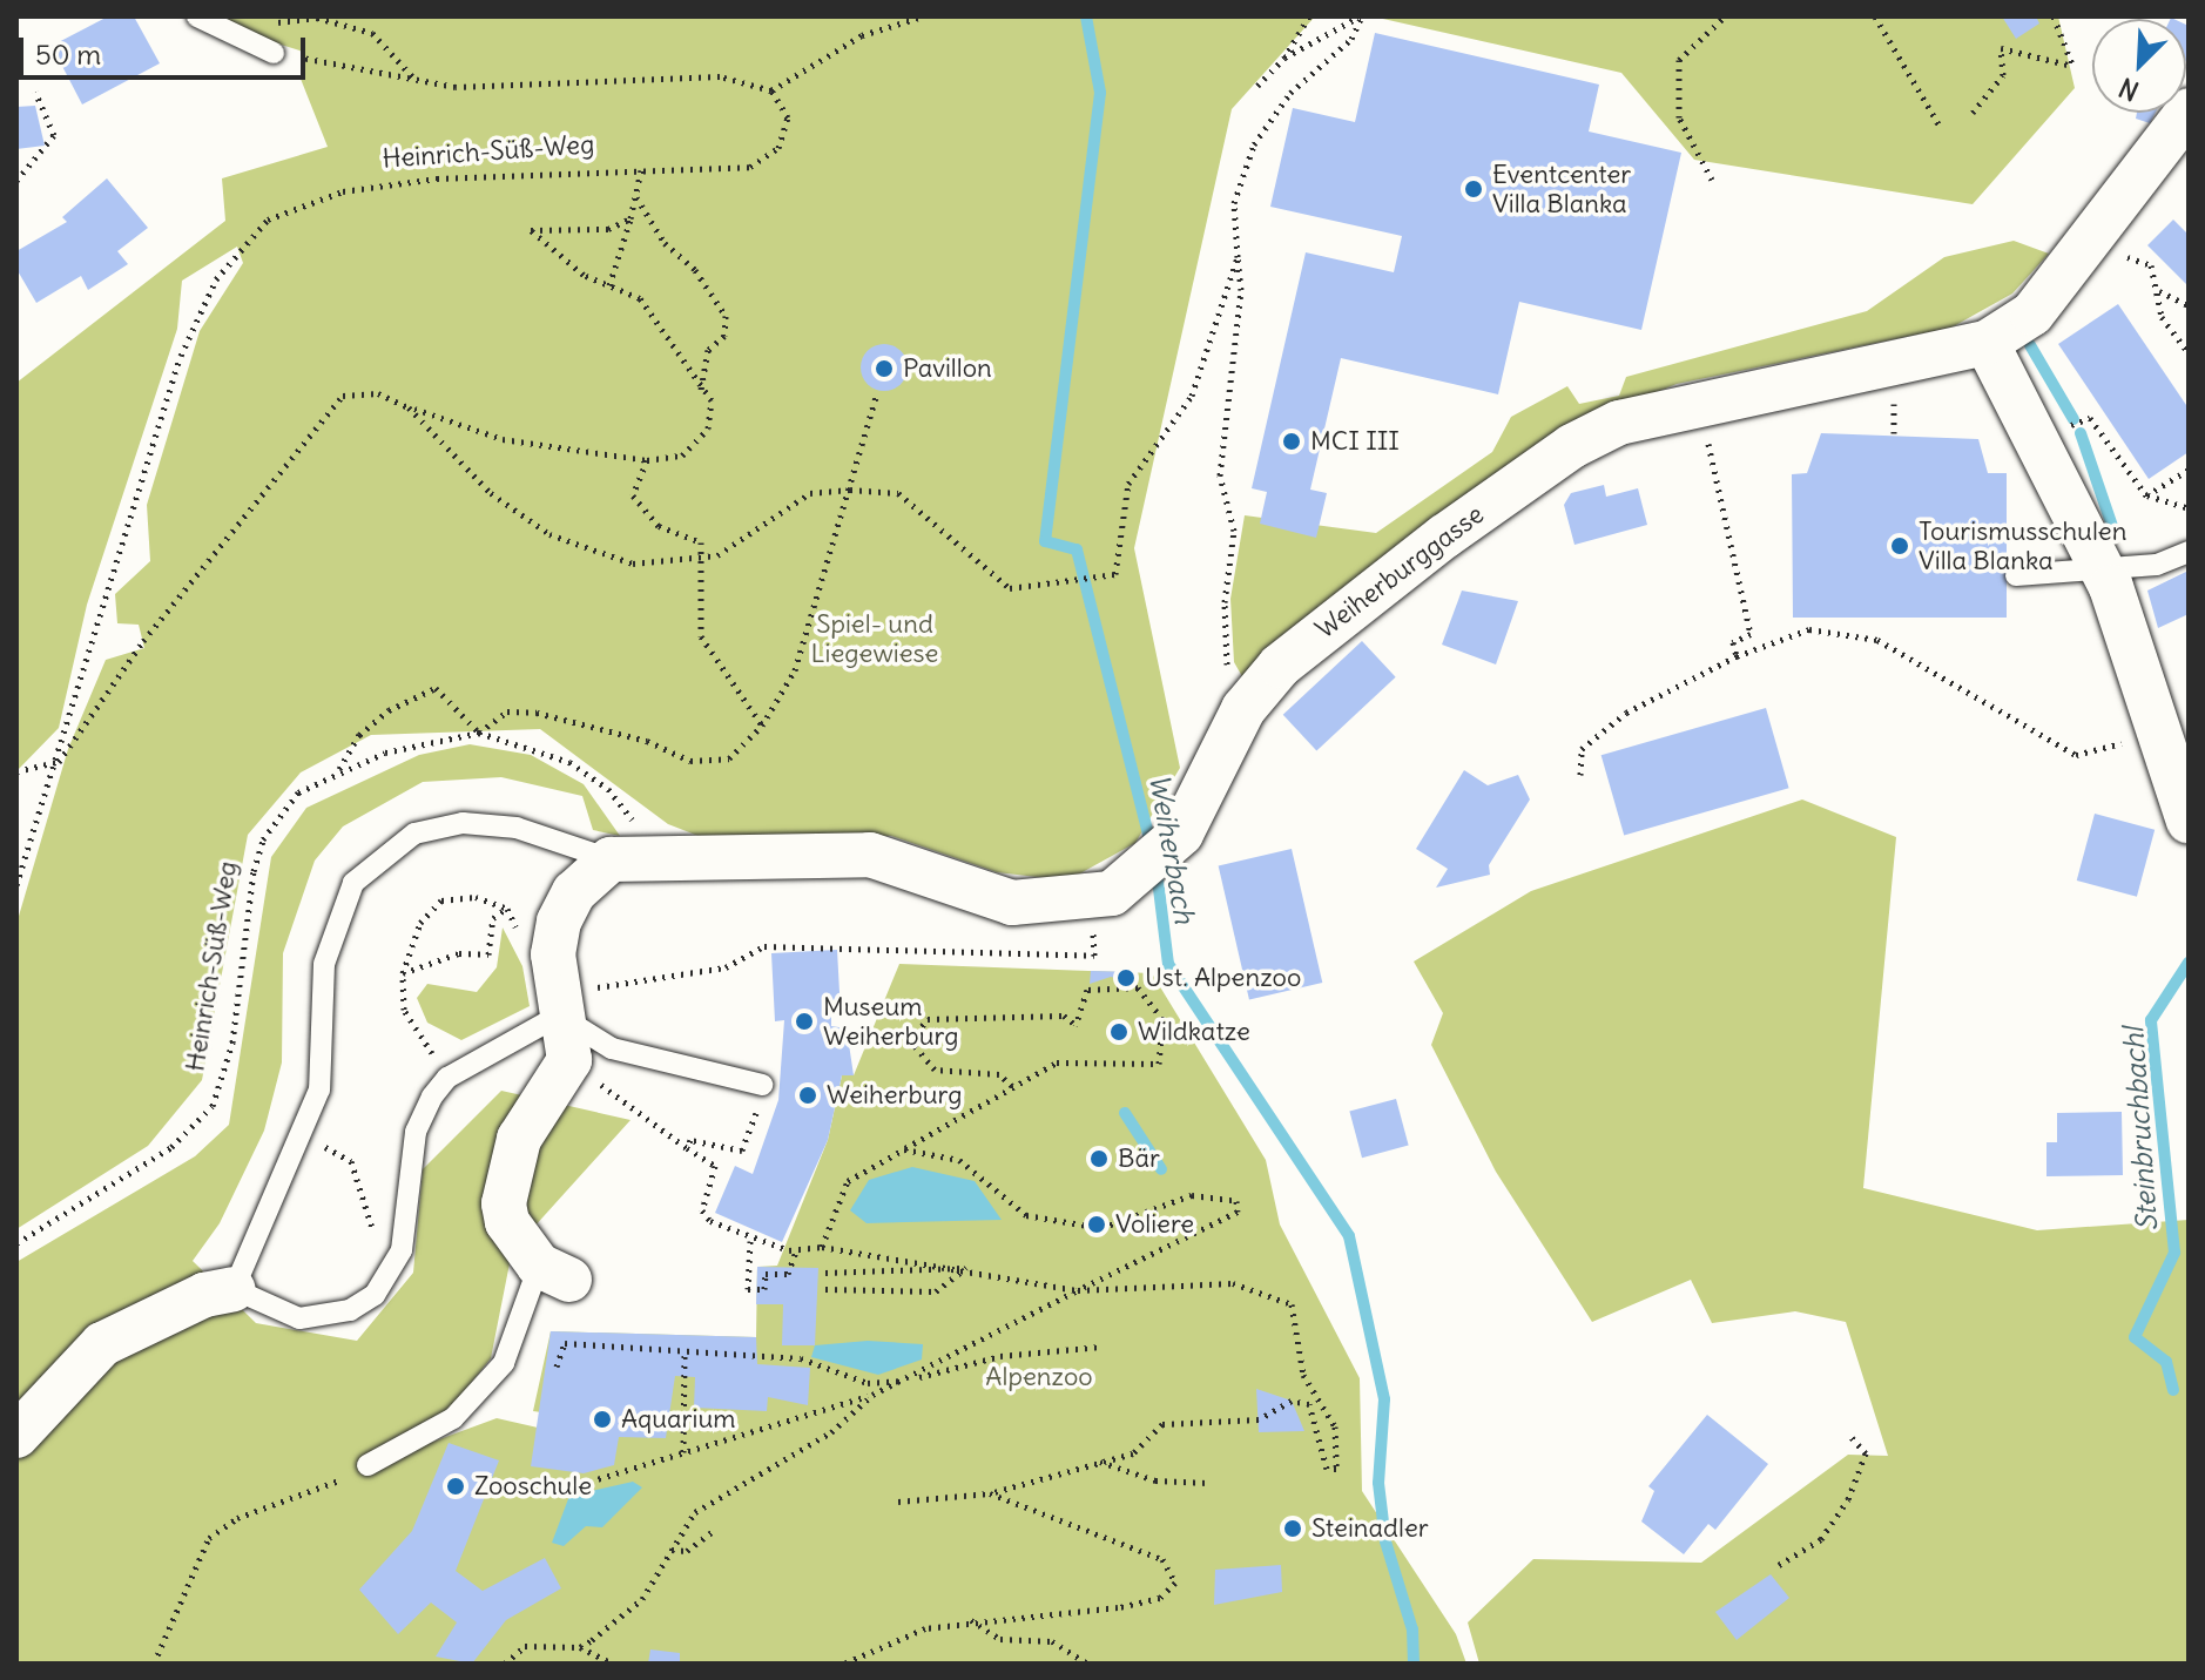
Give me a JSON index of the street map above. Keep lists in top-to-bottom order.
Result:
{
  "streets": {
    "street": ["Weiherburggasse"],
    "path": ["Heinrich-Süß-Weg"]
  },
  "crossings": [
    ["Heinrich-Süß-Weg", "Weiherburggasse"]
  ],
  "water": ["Weiherbach", "Steinbruchbachl"],
  "parks": ["Spiel- und Liegewiese", "Alpenzoo"],
  "places": [
    "Eventcenter Villa Blanka",
    "Pavillon",
    "MCI III",
    "Tourismusschulen Villa Blanka",
    "Ust. Alpenzoo",
    "Museum Weiherburg",
    "Wildkatze",
    "Weiherburg",
    "Bär",
    "Voliere",
    "Aquarium",
    "Zooschule",
    "Steinadler"
  ],
  "scale_bar": "50 m",
  "north": "bottom left"
}
